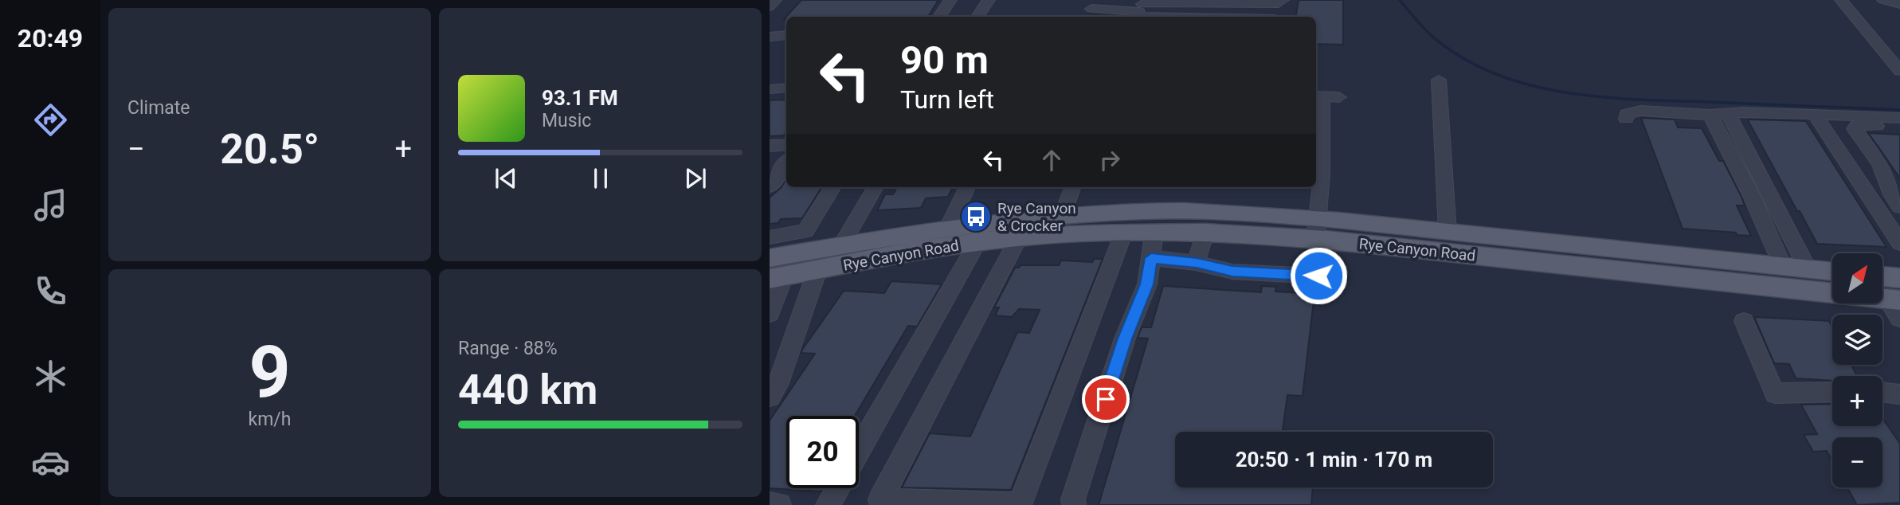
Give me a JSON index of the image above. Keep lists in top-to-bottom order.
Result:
{
  "streets": {
    "main road": ["Rye Canyon Road"]
  },
  "places": {
    "bus stop": ["Rye Canyon & Crocker"]
  },
  "north": "top right",
  "page": {
    "tabs": "20:49",
    "tile": [
      "Climate",
      ["9", "km/h"],
      ["Range · 88%", "440 km"]
    ],
    "turn": ["90 m", "Turn left"],
    "song": ["93.1 FM", "Music"],
    "heat": ["−", "20.5°", "+"],
    "map_buttons": ["+", "−"],
    "limit": "20",
    "trip": "20:50 · 1 min · 170 m"
  }
}
